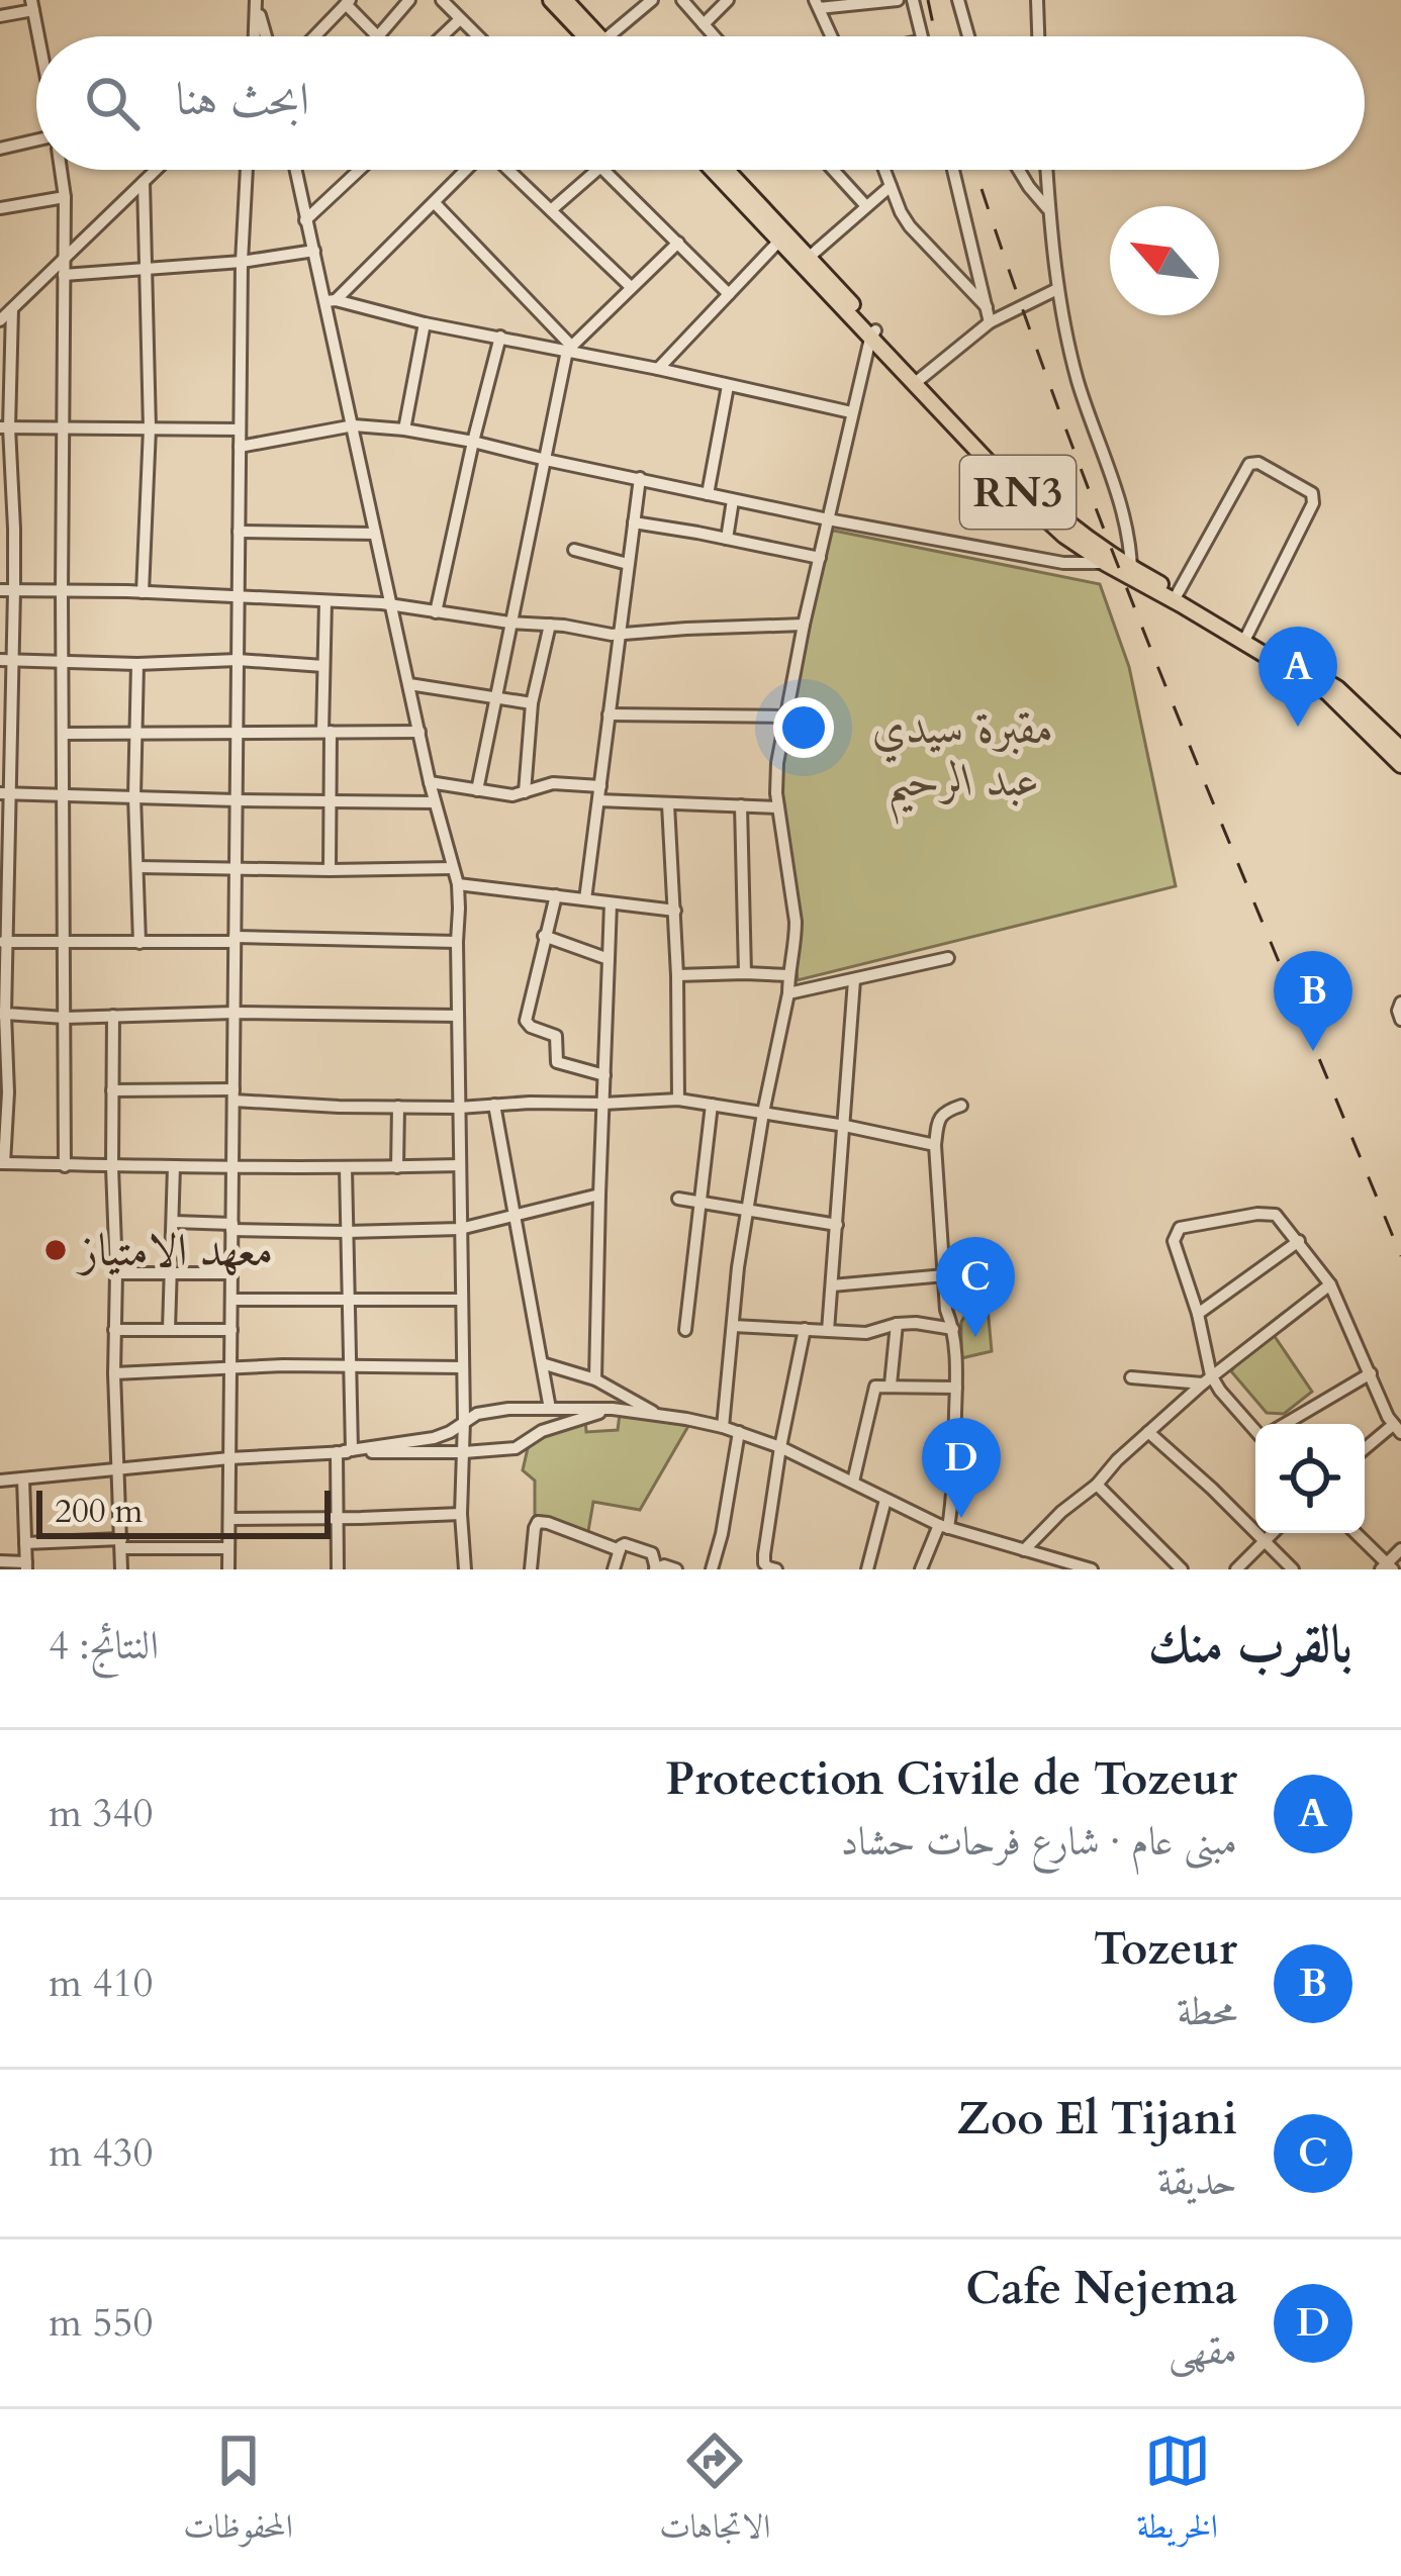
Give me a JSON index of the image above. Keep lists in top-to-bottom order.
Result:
{
  "streets": {
    "main road": ["RN3"]
  },
  "parks": ["مقبرة سيدي عبد الرحيم"],
  "places": ["معهد الامتياز"],
  "scale_bar": "200 m",
  "north": "top left",
  "page": {
    "search": "ابحث هنا",
    "pins": [
      "A",
      "B",
      "C",
      "D"
    ],
    "scale": "200 m",
    "heading": ["بالقرب منك", "النتائج: 4"],
    "list": [
      {
        "mark": "A",
        "name": "Protection Civile de Tozeur",
        "note": "مبنى عام · شارع فرحات حشاد",
        "value": "340 m"
      },
      {
        "mark": "B",
        "name": "Tozeur",
        "note": "محطة",
        "value": "410 m"
      },
      {
        "mark": "C",
        "name": "Zoo El Tijani",
        "note": "حديقة",
        "value": "430 m"
      },
      {
        "mark": "D",
        "name": "Cafe Nejema",
        "note": "مقهى",
        "value": "550 m"
      }
    ],
    "nav": ["الخريطة", "الاتجاهات", "المحفوظات"]
  }
}
